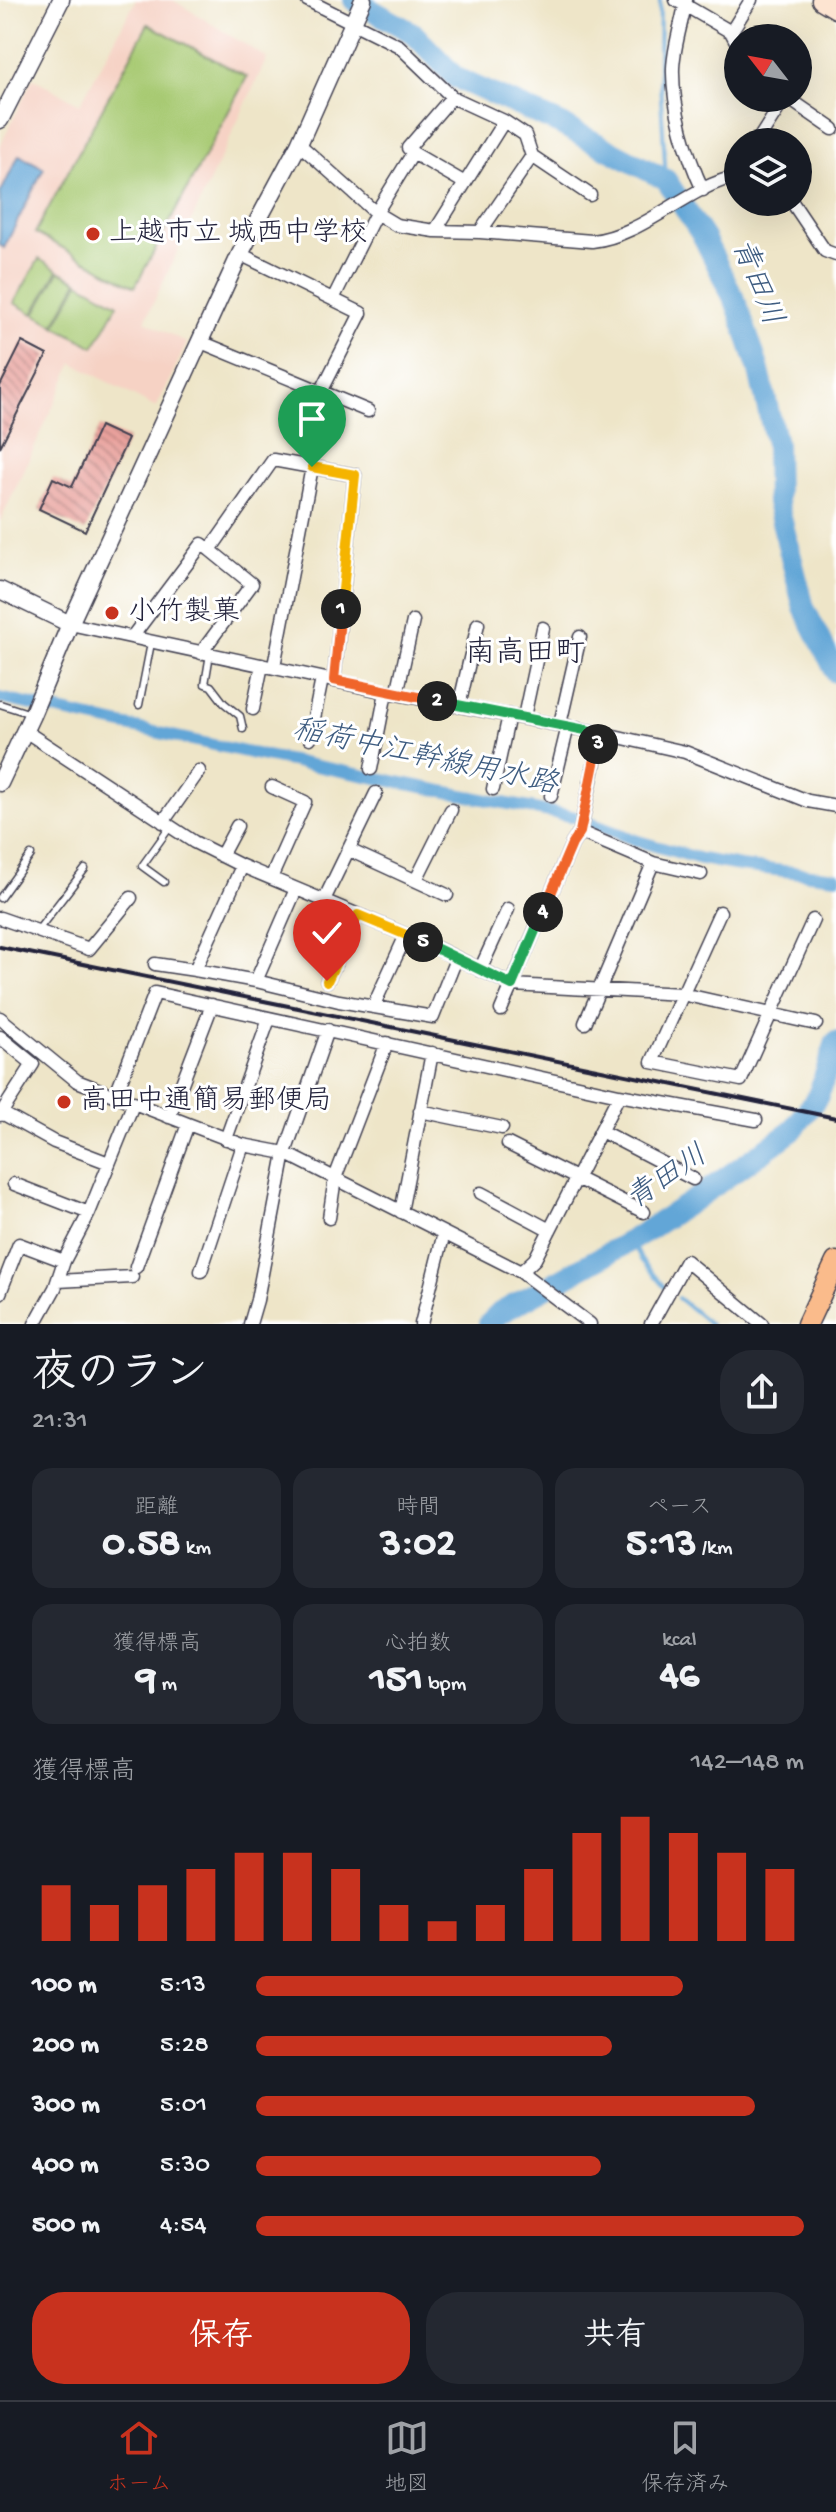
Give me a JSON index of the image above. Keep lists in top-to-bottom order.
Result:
{
  "districts": ["南高田町"],
  "water": ["青田川", "稲荷中江幹線用水路"],
  "places": ["上越市立 城西中学校", "小竹製菓", "高田中通簡易郵便局"],
  "north": "top left",
  "page": {
    "pins": [
      "1",
      "2",
      "3",
      "4",
      "5"
    ],
    "heading": ["夜のラン", "21:31"],
    "stats": [
      ["距離", "0.58 km"],
      ["時間", "3:02"],
      ["ペース", "5:13 /km"],
      ["獲得標高", "9 m"],
      ["心拍数", "151 bpm"],
      ["kcal", "46"]
    ],
    "chart": ["獲得標高", "142–148 m"],
    "list": [
      {
        "name": "100 m",
        "note": "5:13"
      },
      {
        "name": "200 m",
        "note": "5:28"
      },
      {
        "name": "300 m",
        "note": "5:01"
      },
      {
        "name": "400 m",
        "note": "5:30"
      },
      {
        "name": "500 m",
        "note": "4:54"
      }
    ],
    "buttons": ["保存", "共有"],
    "tabs": ["ホーム", "地図", "保存済み"]
  }
}
